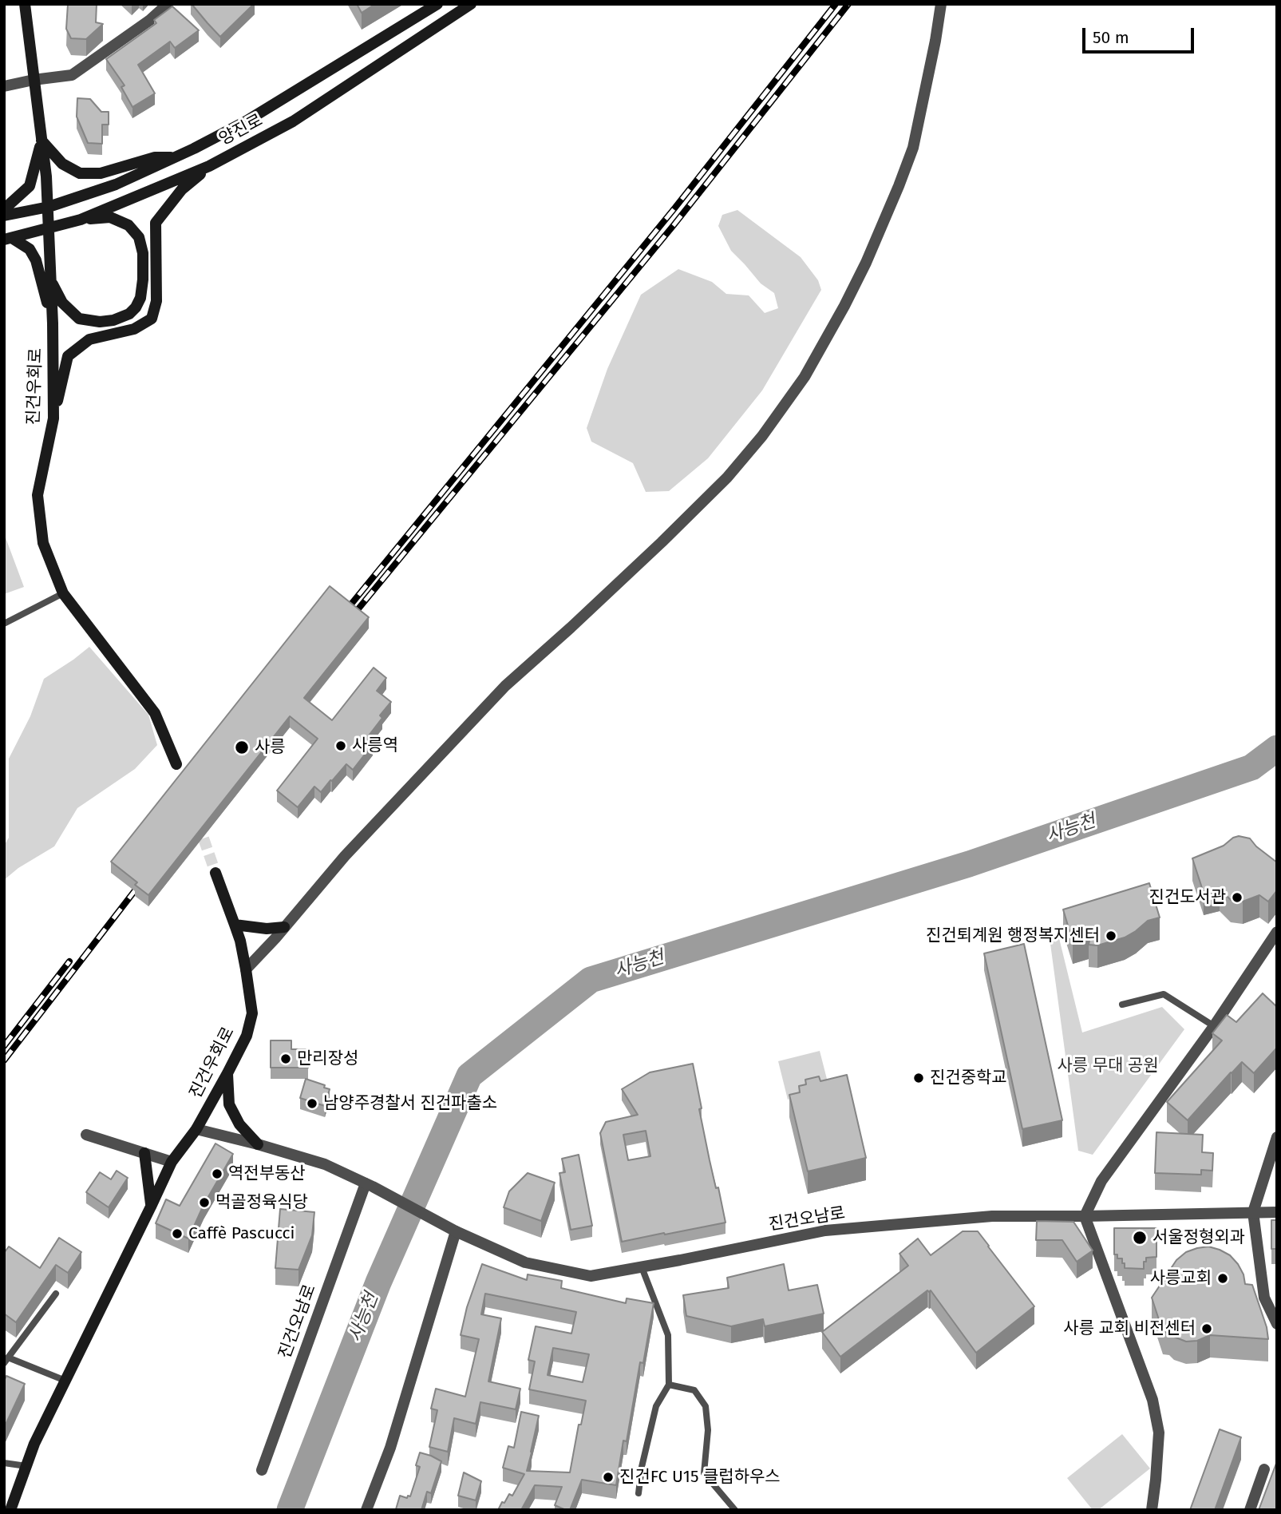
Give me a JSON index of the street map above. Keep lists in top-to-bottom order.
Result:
{
  "streets": {
    "main road": ["양진로", "진건우회로"],
    "street": ["진건오남로"]
  },
  "crossings": [
    ["양진로", "진건우회로"],
    ["진건우회로", "진건오남로"]
  ],
  "water": ["사능천"],
  "parks": ["사릉 무대 공원"],
  "places": [
    "사릉역",
    "사릉",
    "진건도서관",
    "진건퇴계원 행정복지센터",
    "만리장성",
    "진건중학교",
    "남양주경찰서 진건파출소",
    "역전부동산",
    "먹골정육식당",
    "Caffè Pascucci",
    "서울정형외과",
    "사릉교회",
    "사릉 교회 비전센터",
    "진건FC U15 클럽하우스"
  ],
  "scale_bar": "50 m"
}
